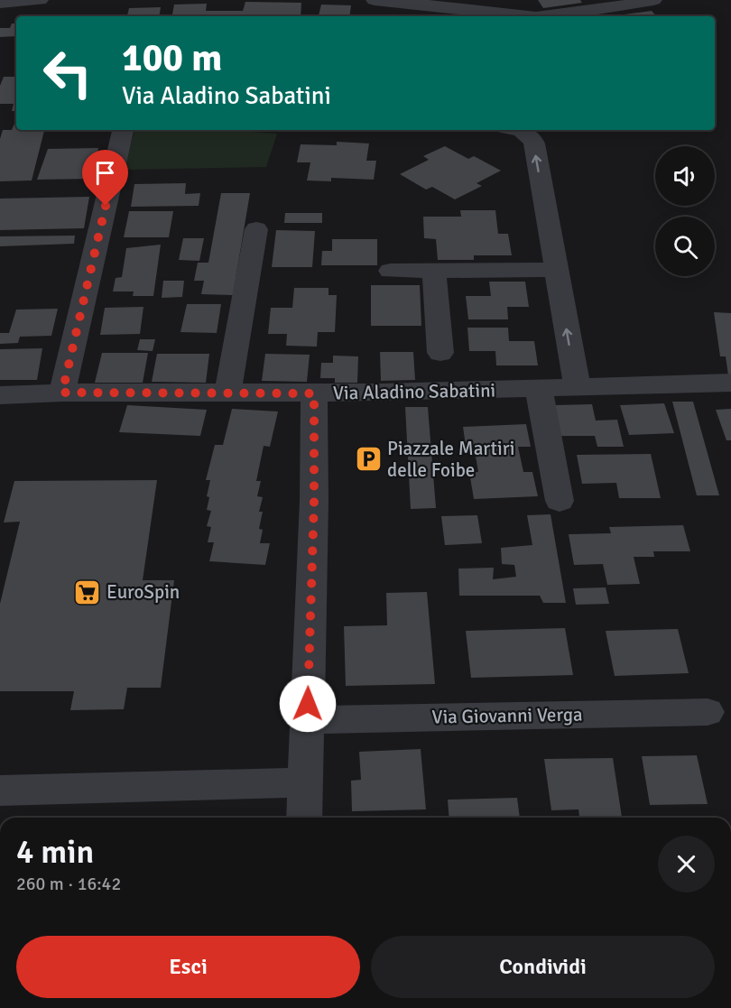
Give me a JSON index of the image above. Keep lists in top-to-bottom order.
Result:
{
  "streets": {
    "street": ["Via Aladino Sabatini", "Via Giovanni Verga"]
  },
  "places": {
    "parking": ["Piazzale Martiri delle Foibe"],
    "supermarket": ["EuroSpin"]
  },
  "page": {
    "turn": ["100 m", "Via Aladino Sabatini"],
    "heading": ["4 min", "260 m · 16:42"],
    "buttons": ["Esci", "Condividi"]
  }
}
